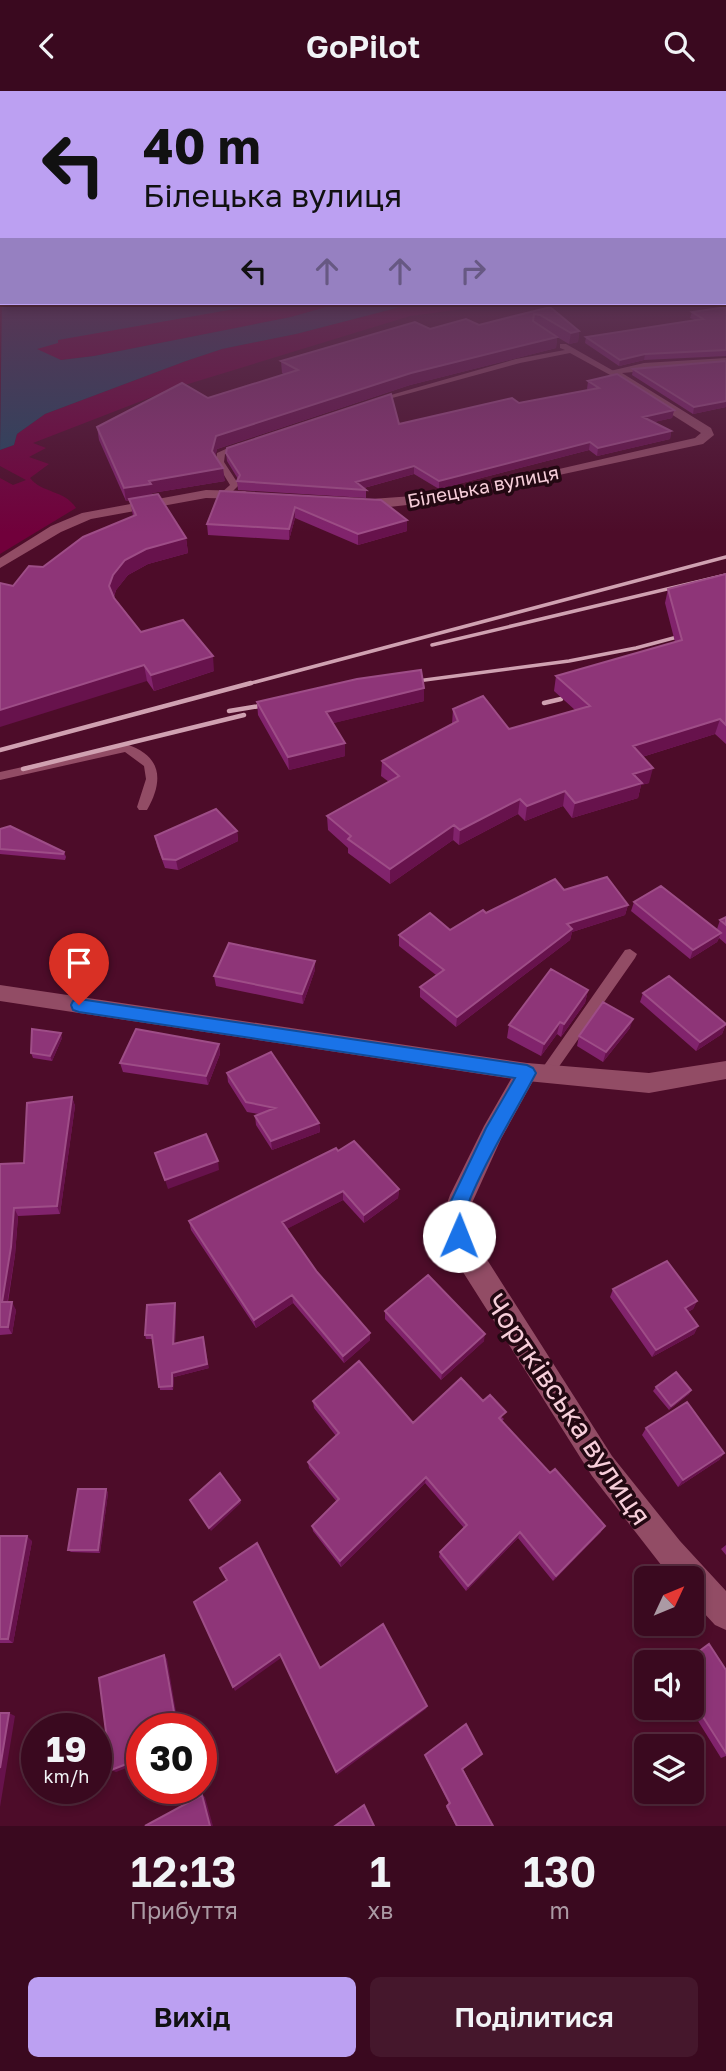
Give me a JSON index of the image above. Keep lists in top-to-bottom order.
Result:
{
  "streets": {
    "street": ["Білецька вулиця", "Чортківська вулиця"]
  },
  "north": "top right",
  "page": {
    "header": "GoPilot",
    "turn": ["40 m", "Білецька вулиця"],
    "speed": "19 km/h",
    "limit": "30",
    "eta": [
      "12:13",
      "Прибуття",
      "1",
      "хв",
      "130",
      "m"
    ],
    "buttons": ["Вихід", "Поділитися"]
  }
}
